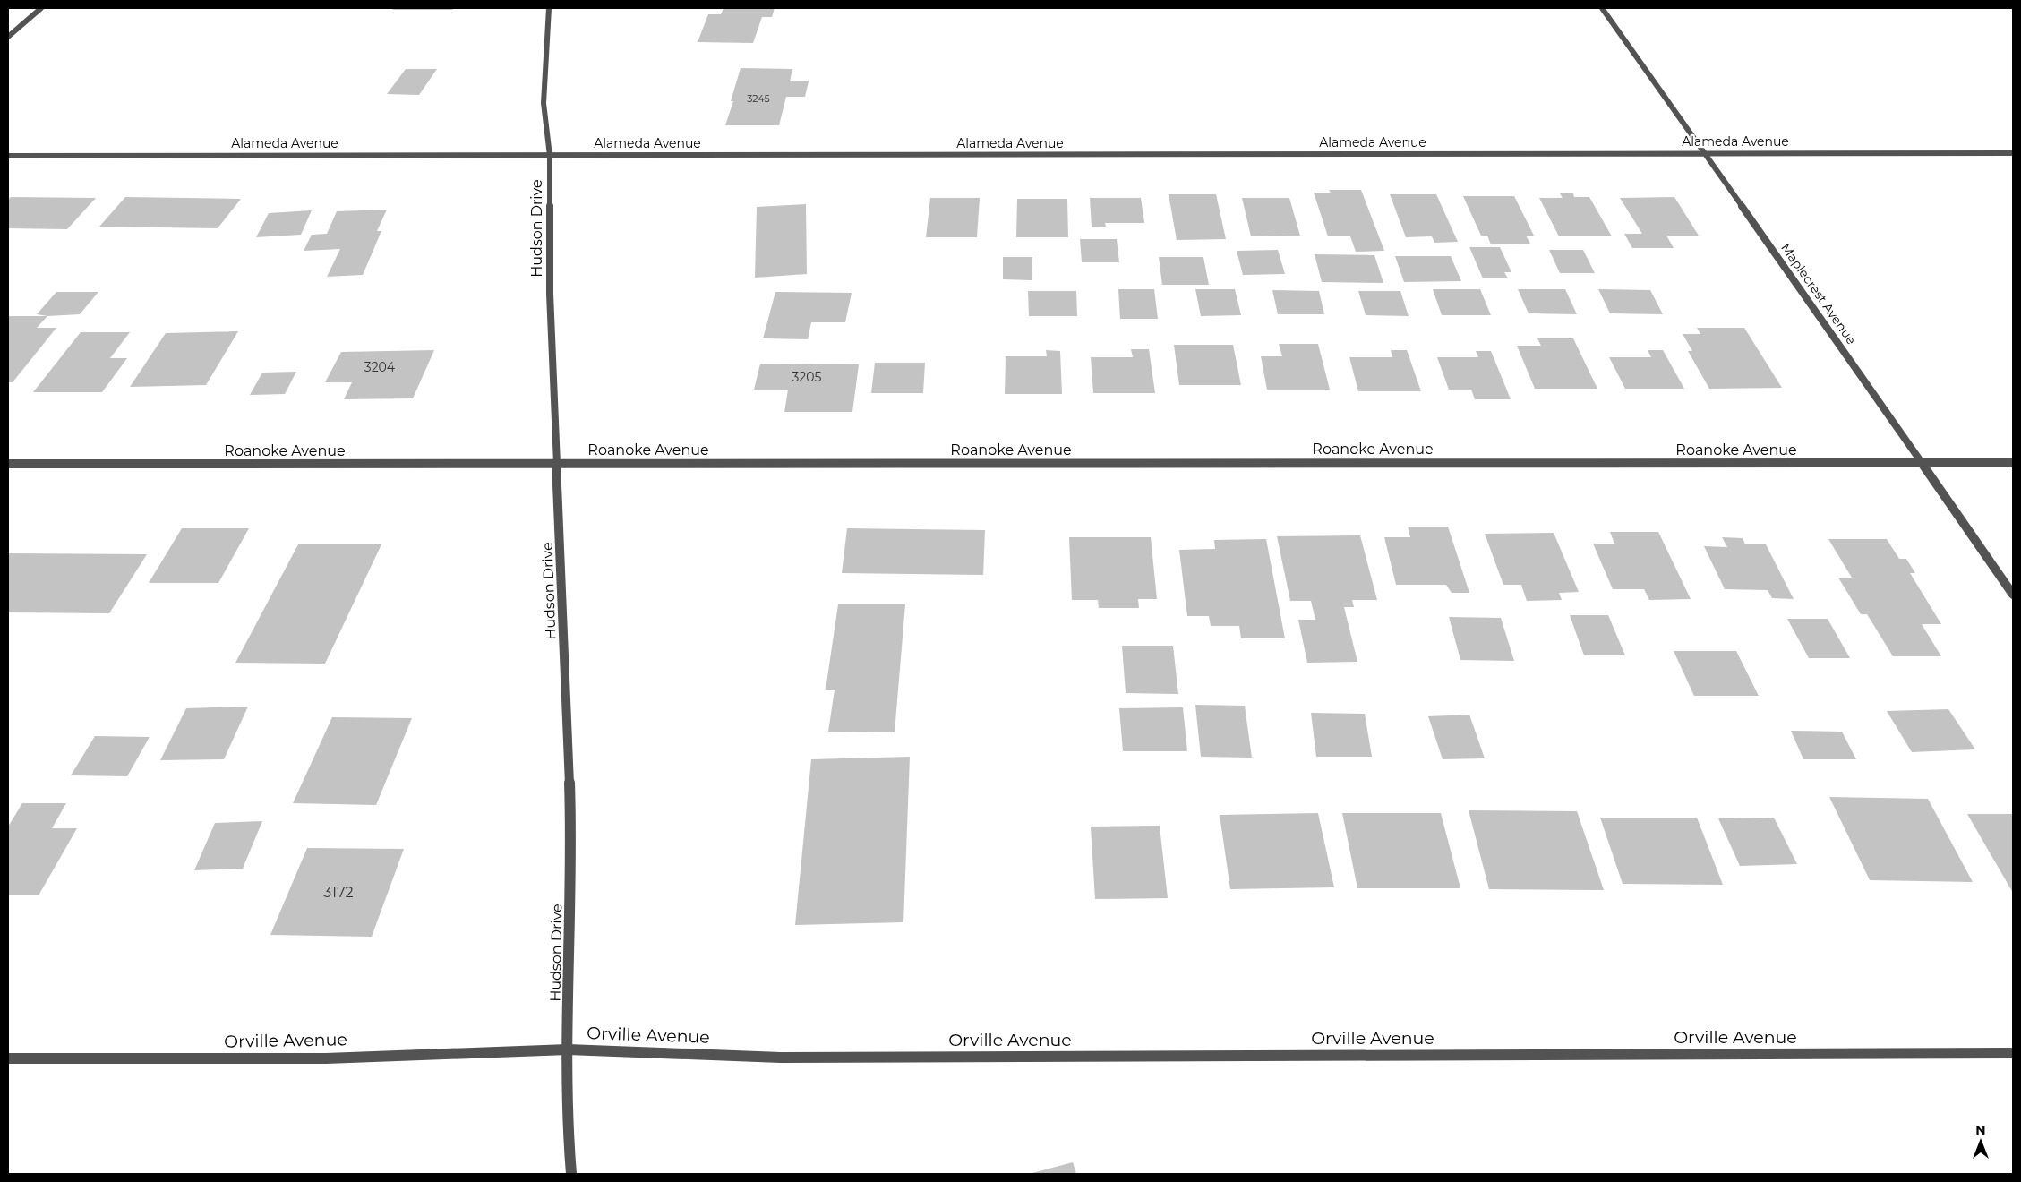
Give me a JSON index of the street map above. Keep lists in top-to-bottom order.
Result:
{
  "streets": {
    "street": [
      "Alameda Avenue",
      "Hudson Drive",
      "Maplecrest Avenue",
      "Roanoke Avenue",
      "Orville Avenue"
    ]
  },
  "crossings": [
    ["Alameda Avenue", "Hudson Drive"],
    ["Alameda Avenue", "Maplecrest Avenue"],
    ["Hudson Drive", "Roanoke Avenue"],
    ["Hudson Drive", "Orville Avenue"],
    ["Maplecrest Avenue", "Roanoke Avenue"]
  ],
  "house_numbers": [
    "3245",
    "3204",
    "3205",
    "3172"
  ],
  "north": "top"
}
